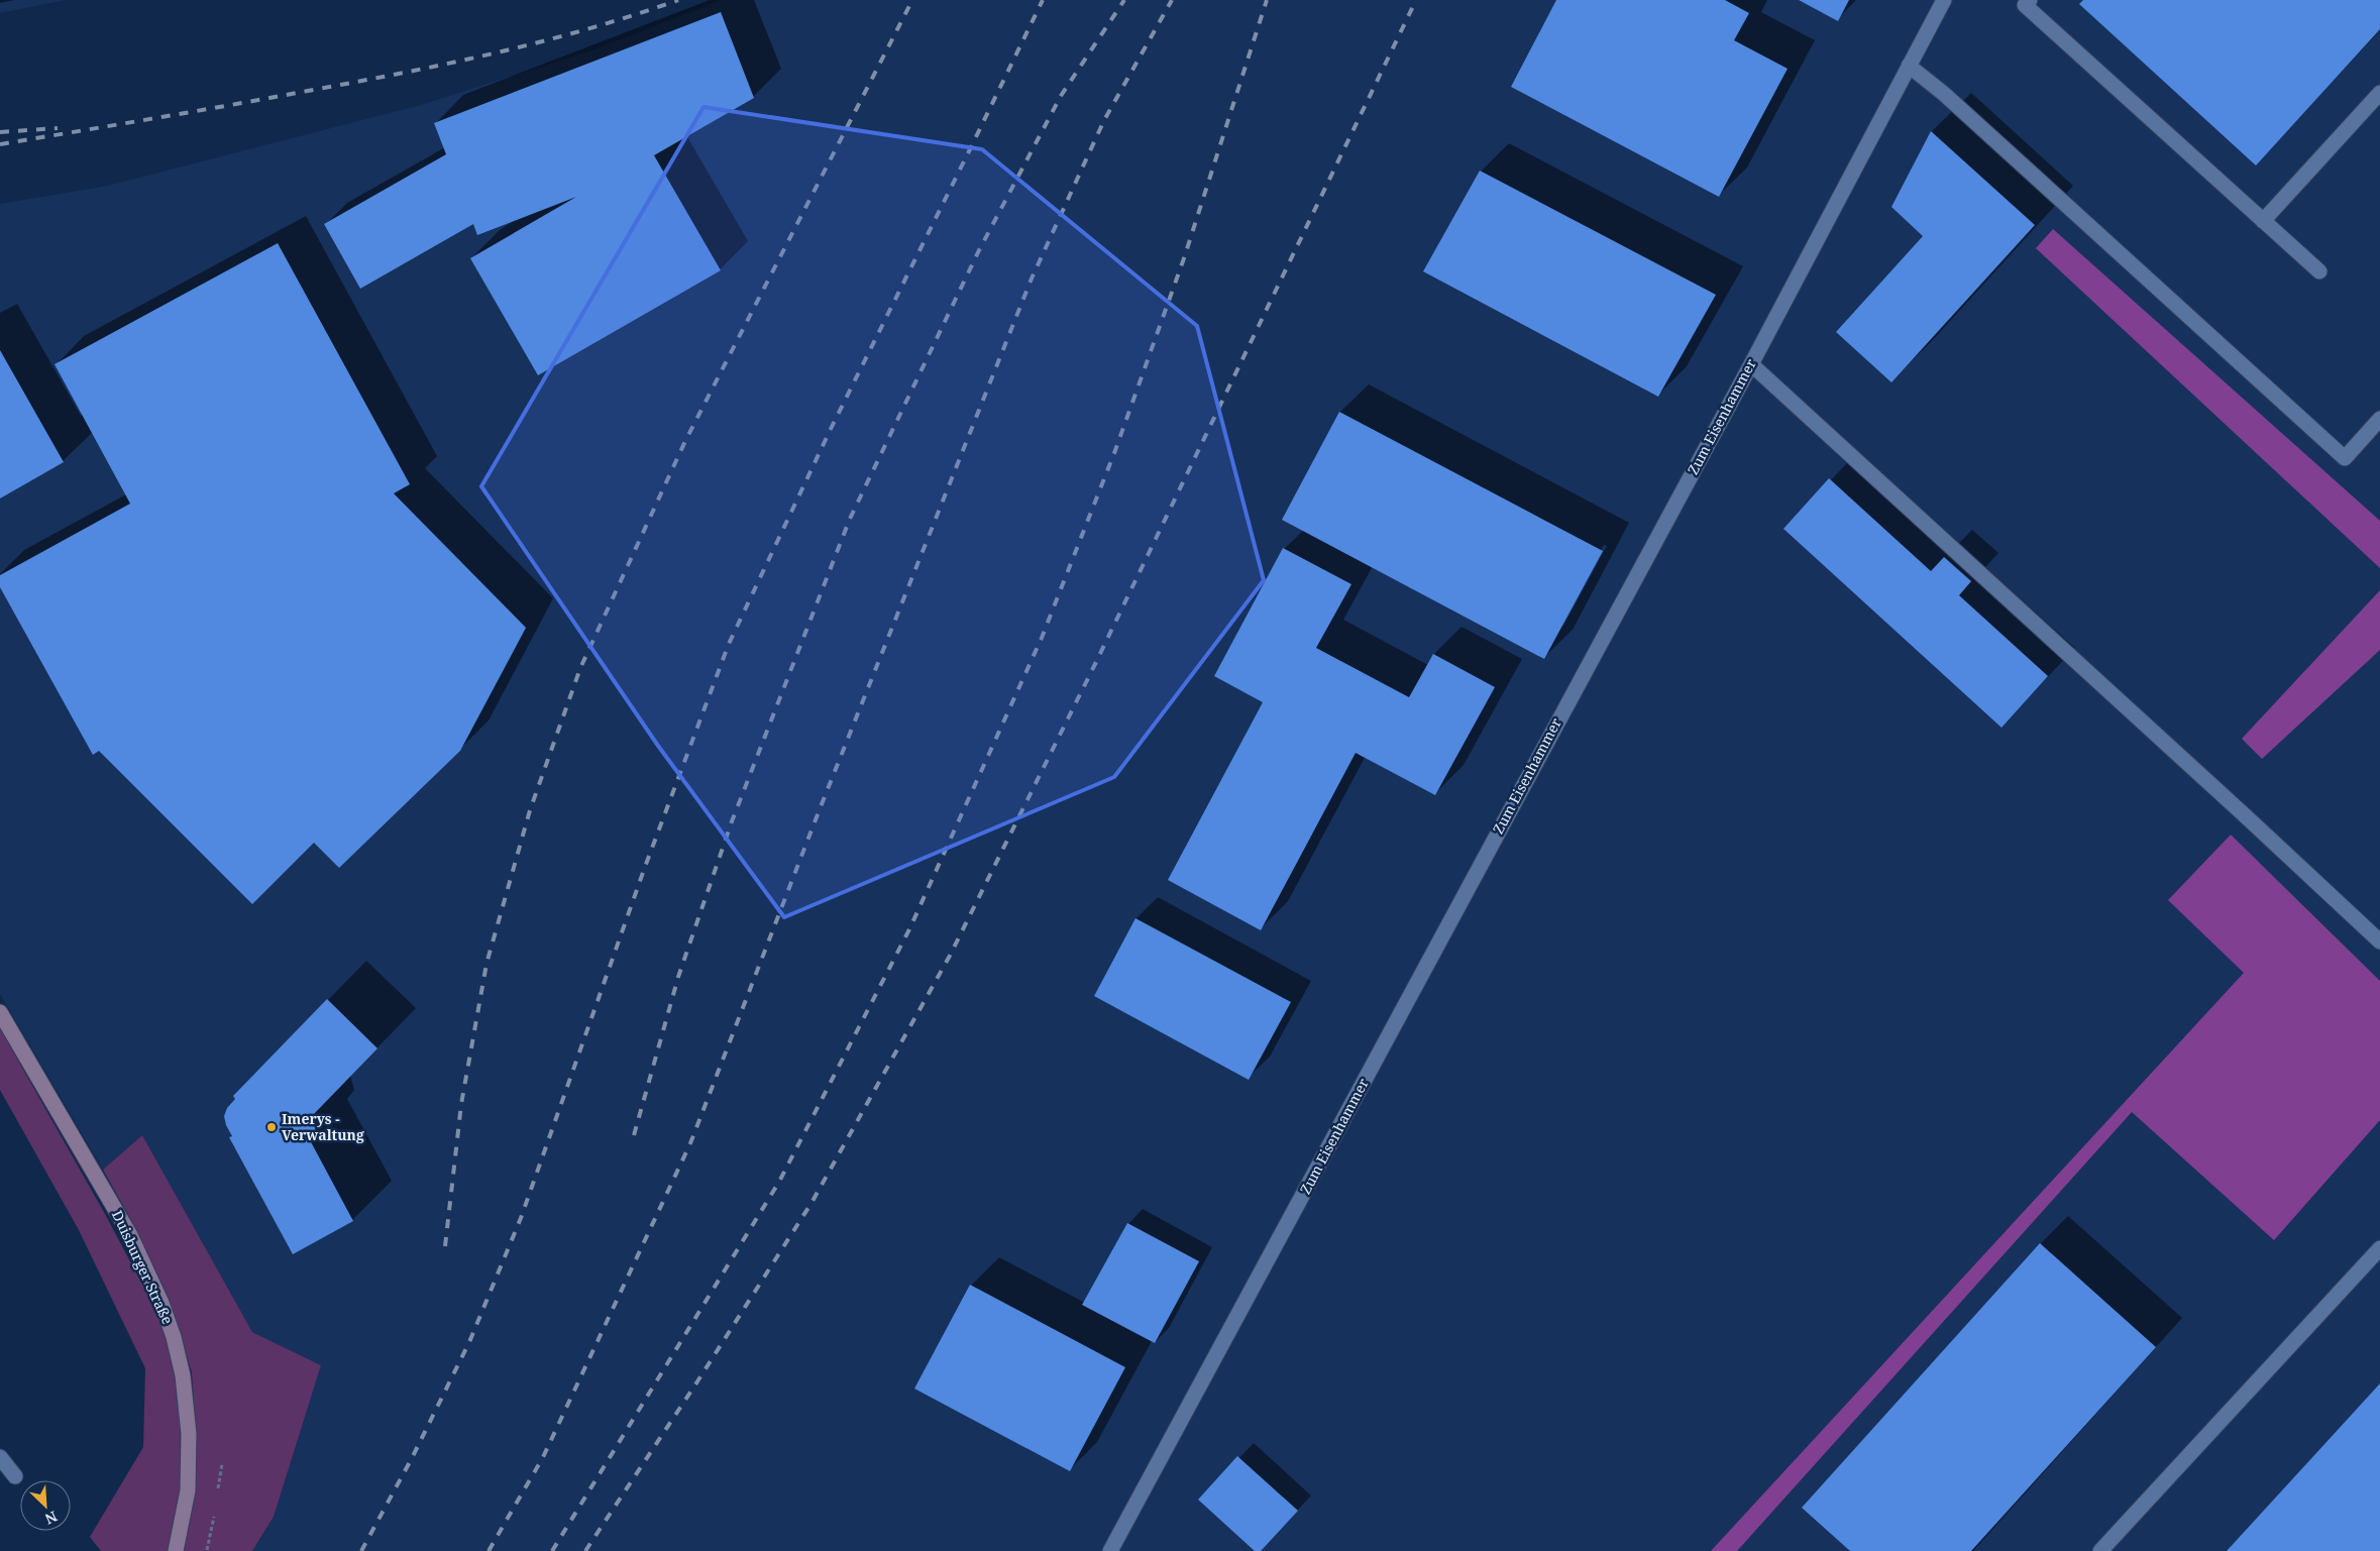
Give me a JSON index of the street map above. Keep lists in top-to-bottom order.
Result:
{
  "streets": {
    "main road": ["Duisburger Straße"],
    "street": ["Zum Eisenhammer"]
  },
  "places": ["Imerys - Verwaltung"],
  "north": "bottom right"
}
